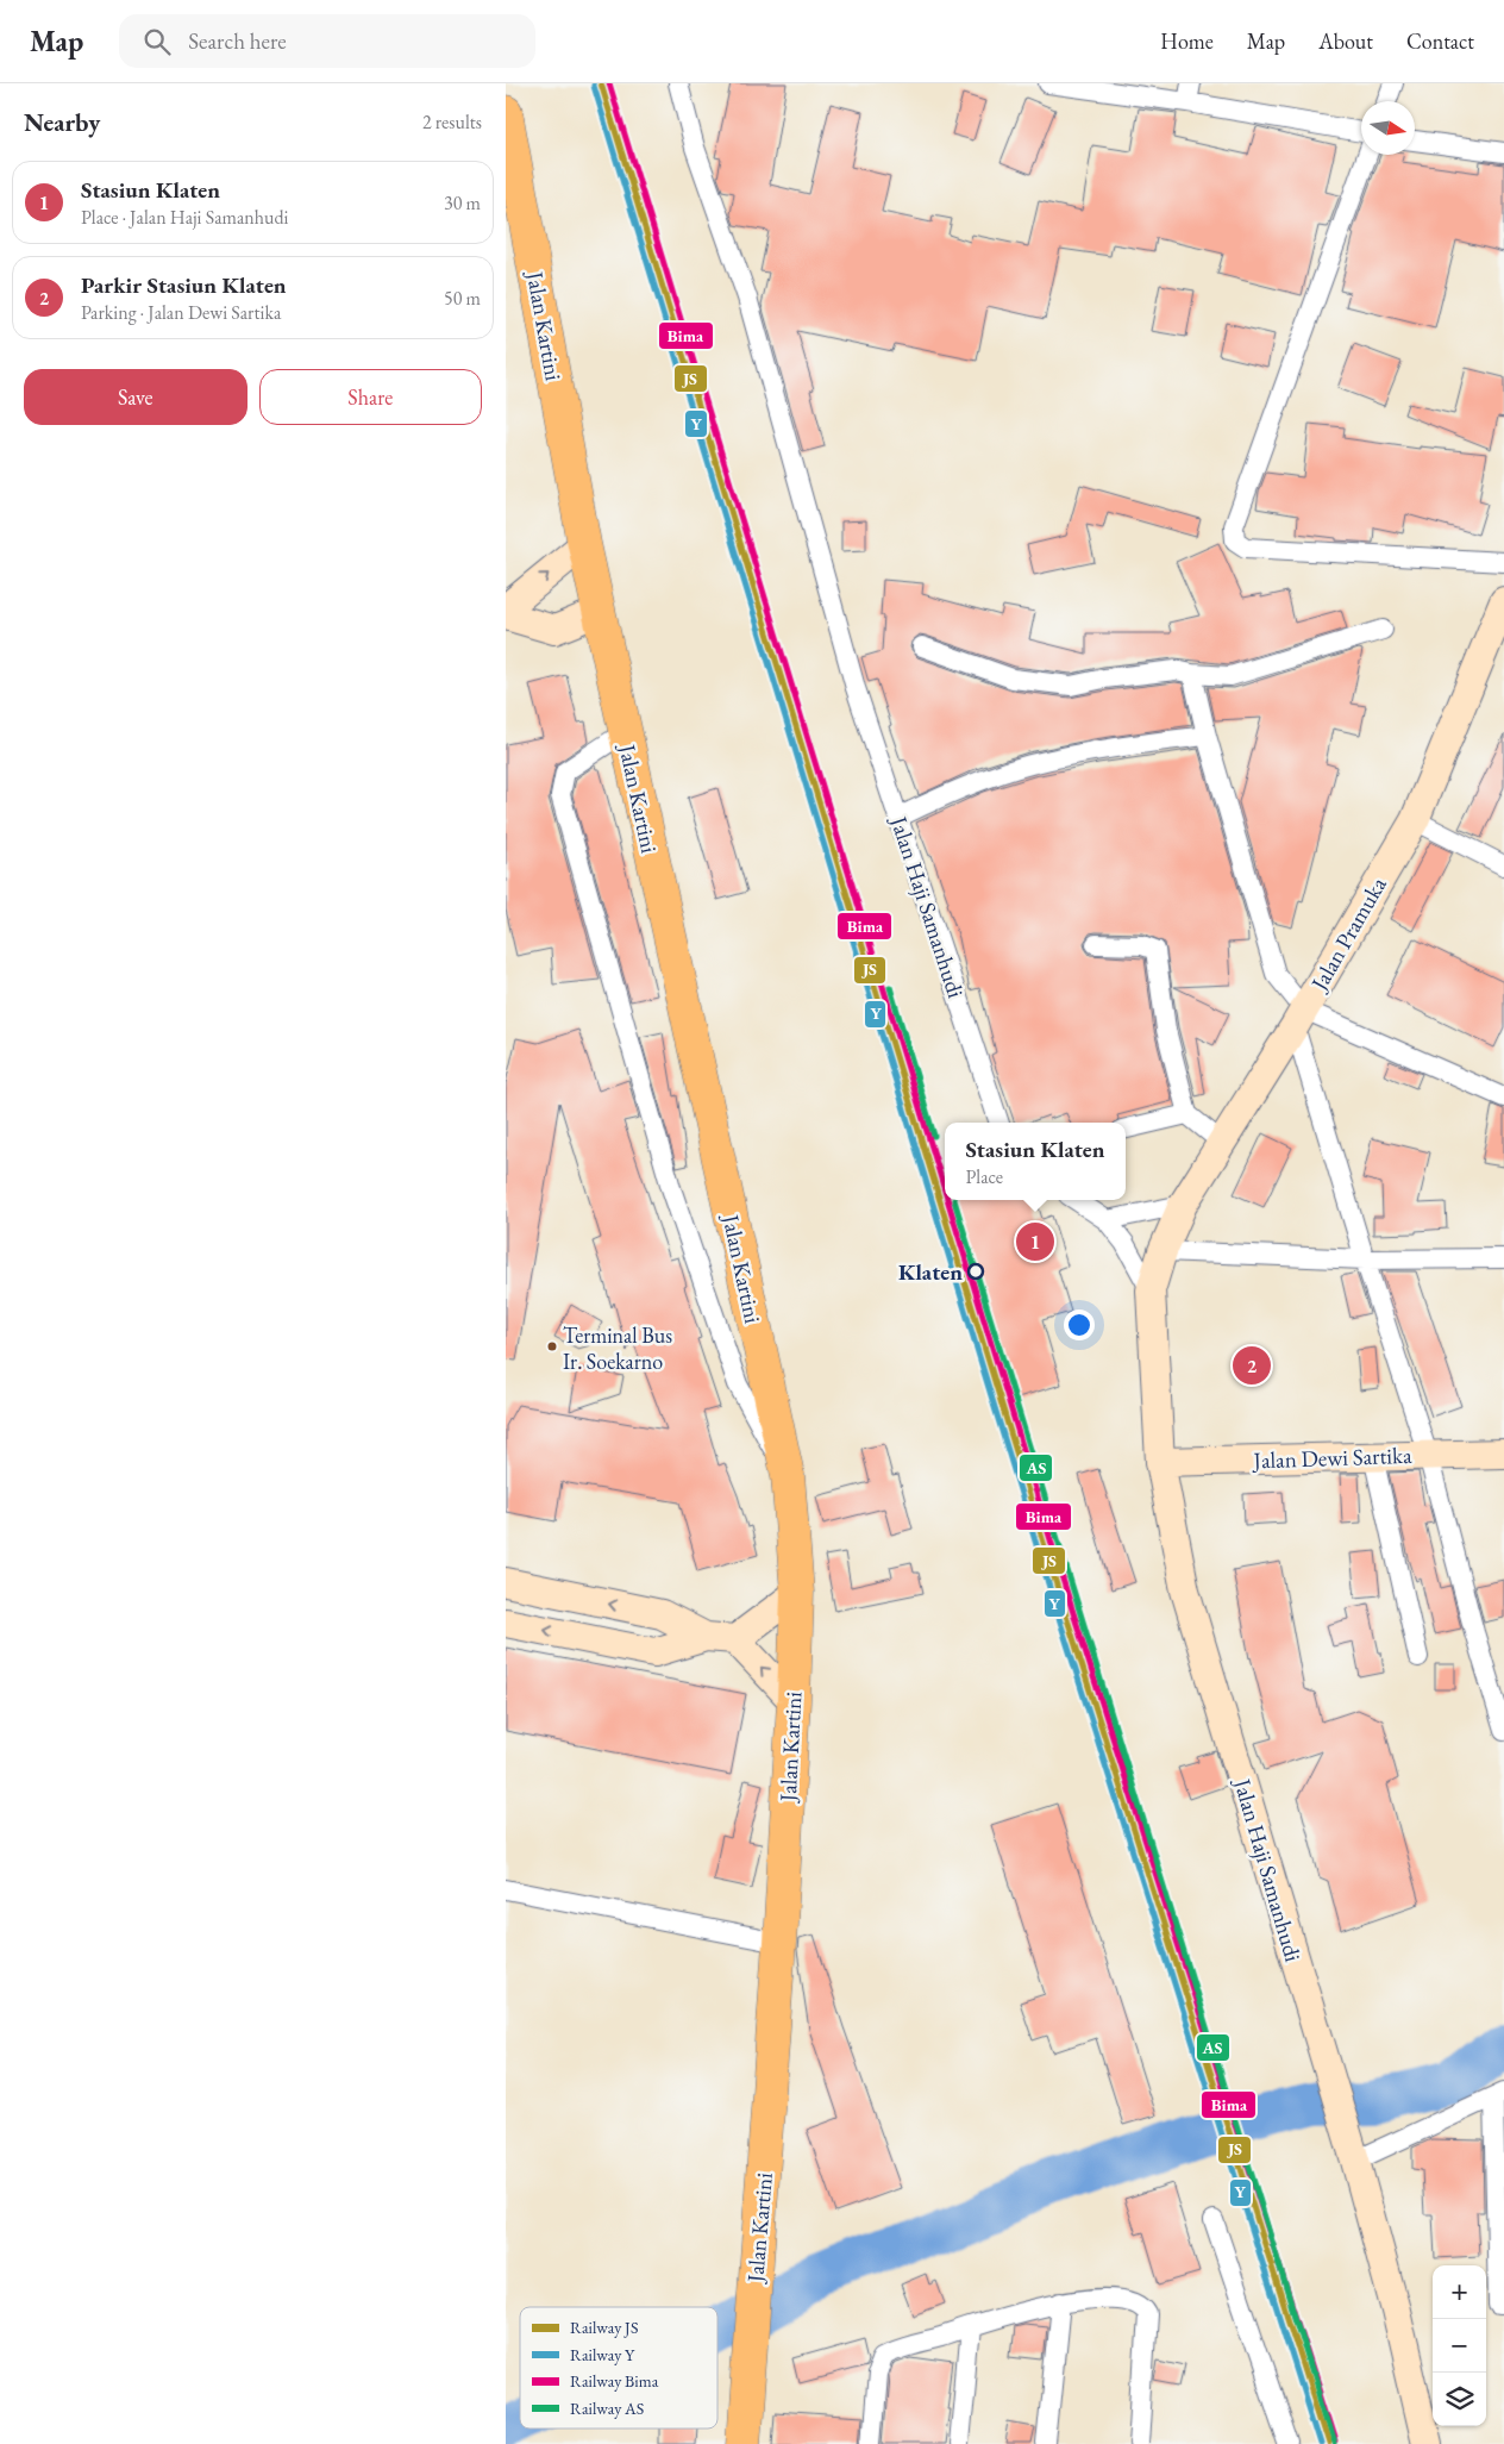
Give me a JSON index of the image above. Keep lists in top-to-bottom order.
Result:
{
  "streets": {
    "highway": ["Jalan Kartini"],
    "street": ["Jalan Haji Samanhudi", "Jalan Pramuka", "Jalan Dewi Sartika"]
  },
  "crossings": [
    ["Jalan Haji Samanhudi", "Jalan Pramuka"],
    ["Jalan Haji Samanhudi", "Jalan Dewi Sartika"]
  ],
  "places": ["Klaten", "Terminal Bus Ir. Soekarno"],
  "lines": [
    "rail line JS",
    "rail line Bima",
    "rail line Y",
    "rail line AS"
  ],
  "legend": [
    "Railway JS",
    "Railway Y",
    "Railway Bima",
    "Railway AS"
  ],
  "north": "right",
  "page": {
    "header": "Map",
    "search": "Search here",
    "nav": [
      "Home",
      "Map",
      "About",
      "Contact"
    ],
    "heading": ["Nearby", "2 results"],
    "list": [
      {
        "mark": "1",
        "name": "Stasiun Klaten",
        "note": "Place · Jalan Haji Samanhudi",
        "value": "30 m"
      },
      {
        "mark": "2",
        "name": "Parkir Stasiun Klaten",
        "note": "Parking · Jalan Dewi Sartika",
        "value": "50 m"
      }
    ],
    "buttons": ["Save", "Share"],
    "popup": ["Stasiun Klaten", "Place"],
    "pins": ["1", "2"],
    "map_buttons": ["+", "−"]
  }
}
